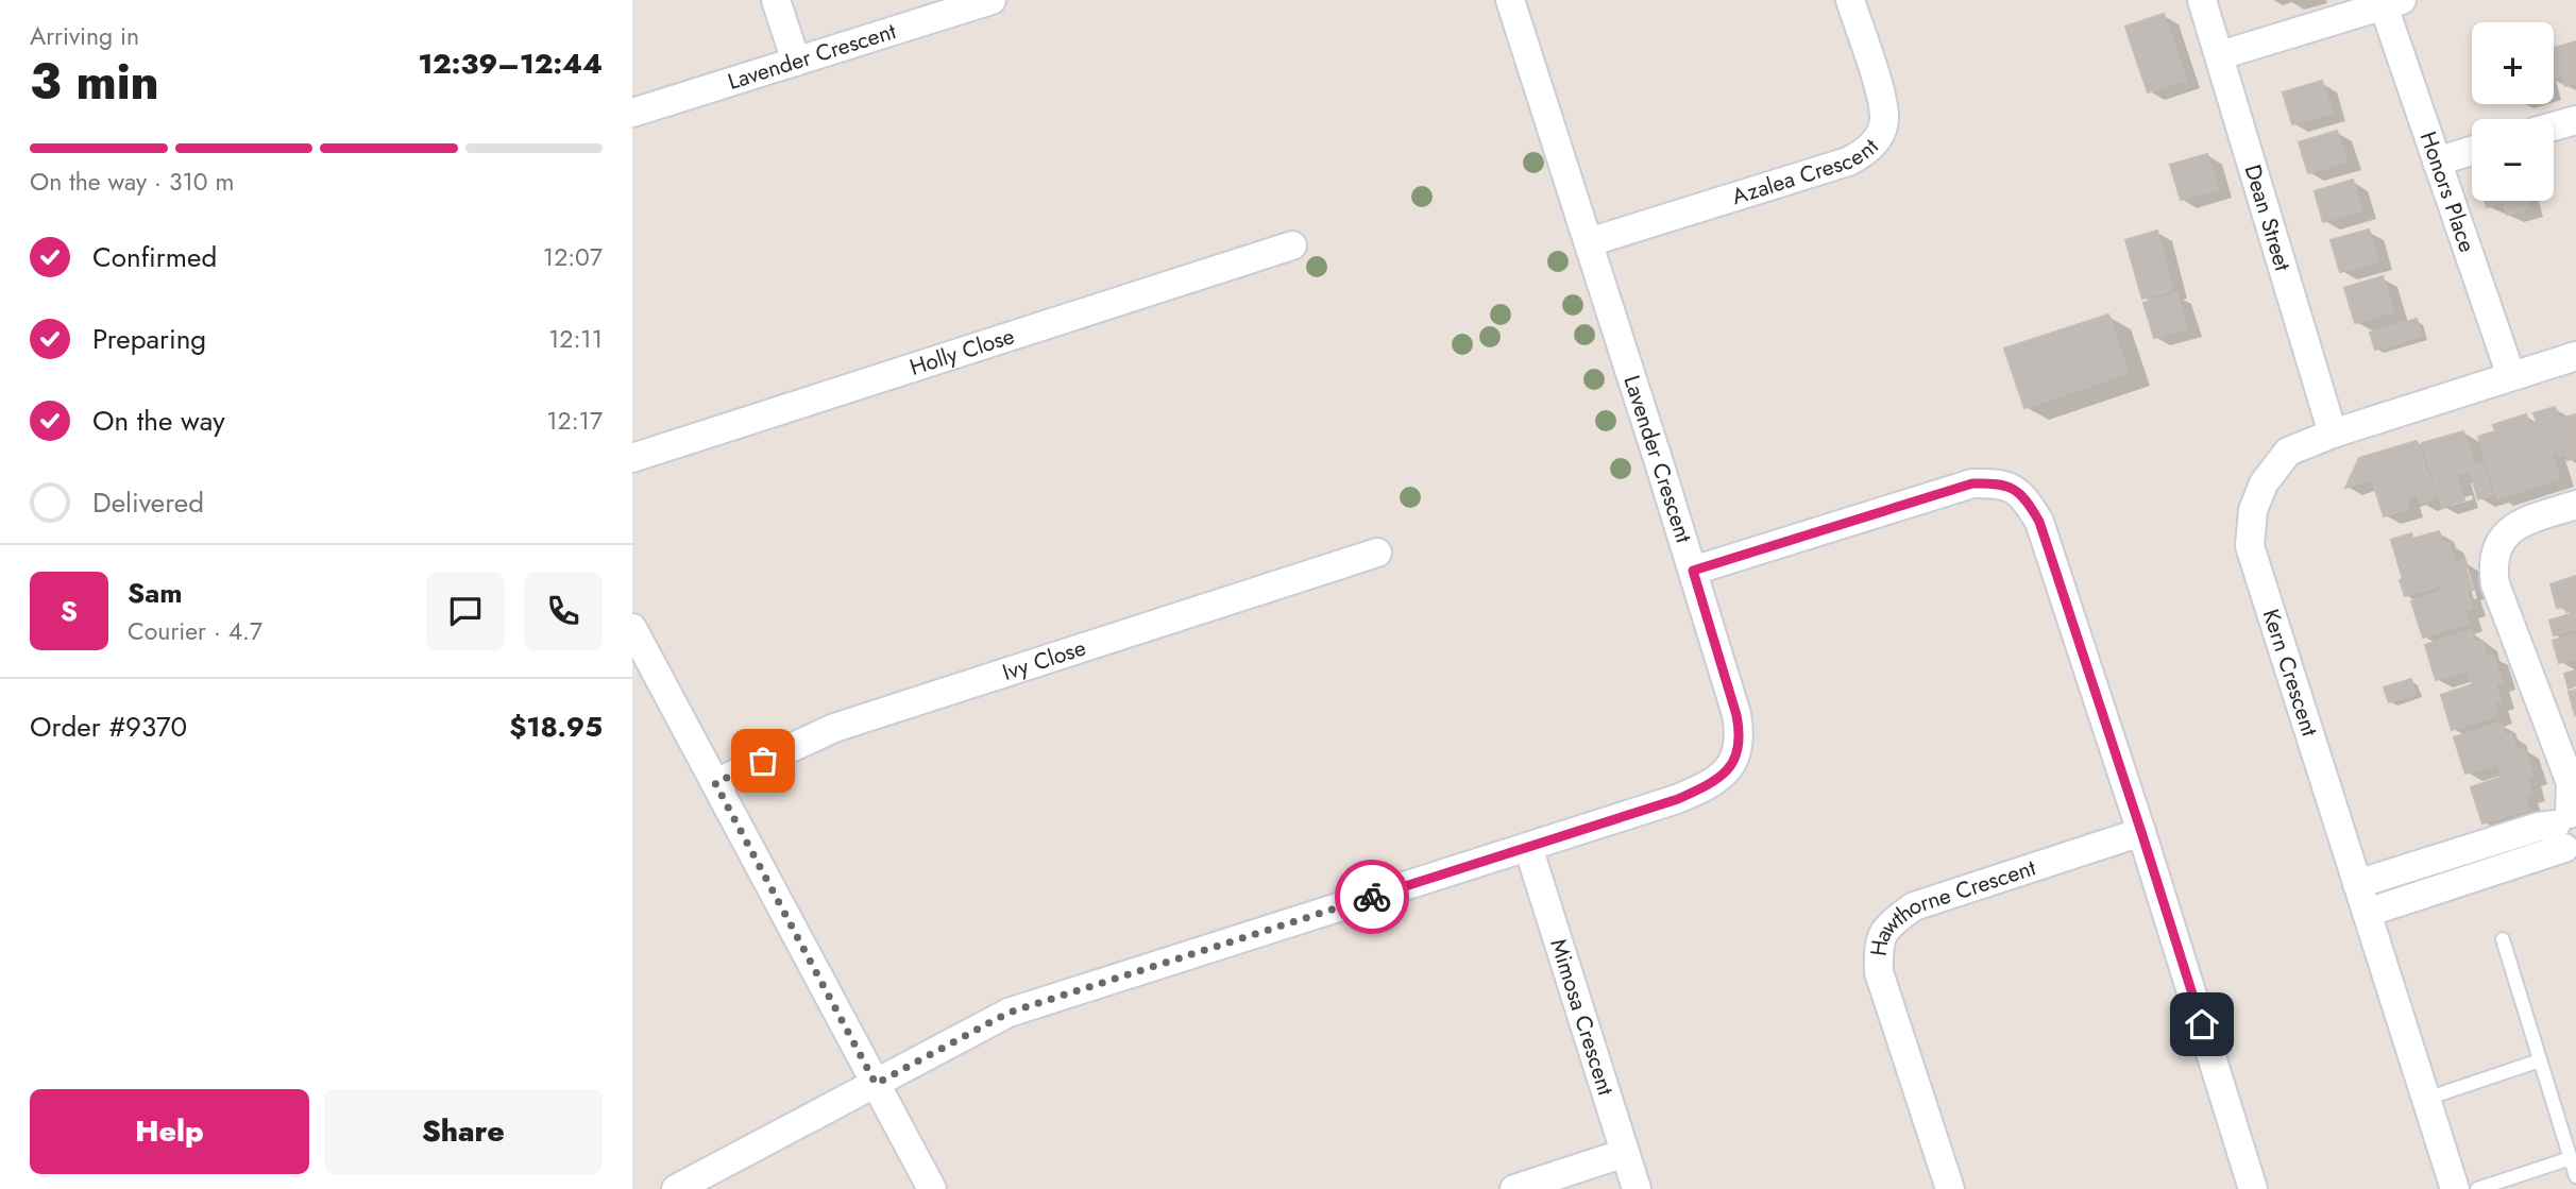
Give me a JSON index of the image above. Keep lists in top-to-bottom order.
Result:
{
  "streets": {
    "street": [
      "Lavender Crescent",
      "Azalea Crescent",
      "Honors Place",
      "Dean Street",
      "Holly Close",
      "Ivy Close",
      "Kern Crescent",
      "Hawthorne Crescent",
      "Mimosa Crescent"
    ]
  },
  "crossings": [
    ["Lavender Crescent", "Azalea Crescent"],
    ["Lavender Crescent", "Mimosa Crescent"],
    ["Honors Place", "Kern Crescent"],
    ["Dean Street", "Kern Crescent"]
  ],
  "page": {
    "heading": ["3 min", "Arriving in", "12:39–12:44"],
    "panel": [
      "Sam",
      "Courier · 4.7",
      "Order #9370",
      "$18.95"
    ],
    "map_buttons": ["+", "−"],
    "bar": "On the way · 310 m",
    "list": [
      ["Confirmed", "12:07"],
      ["Preparing", "12:11"],
      ["On the way", "12:17"],
      "Delivered"
    ],
    "round": "S",
    "buttons": ["Help", "Share"]
  }
}
